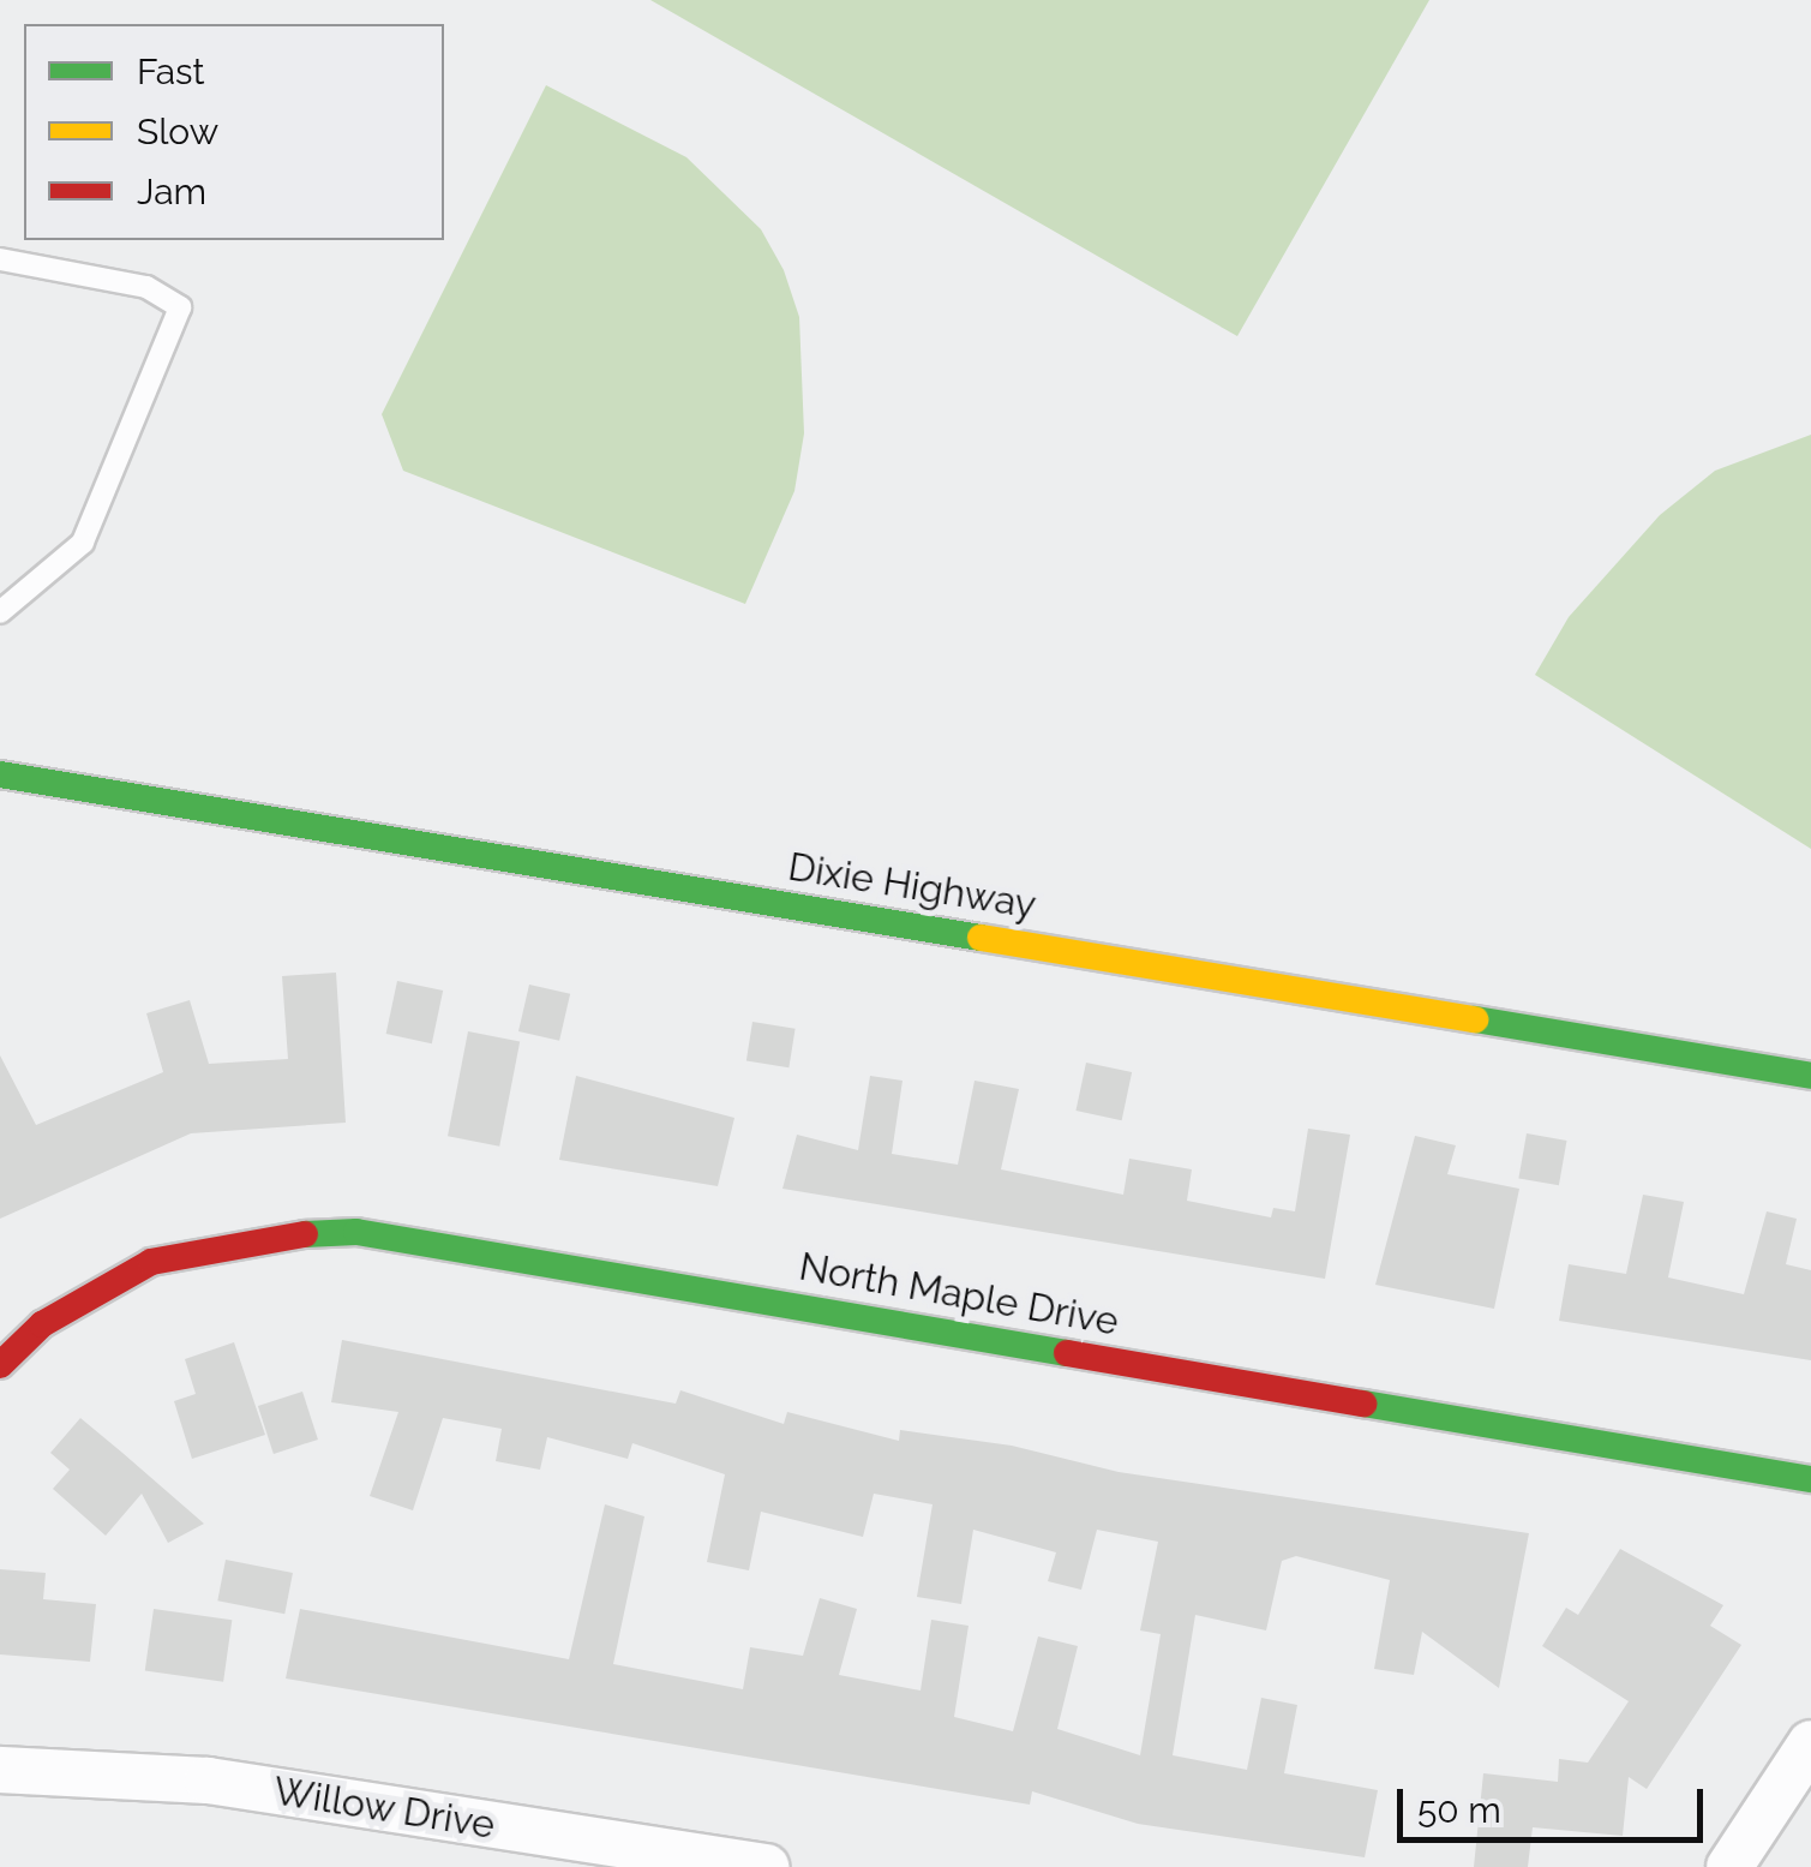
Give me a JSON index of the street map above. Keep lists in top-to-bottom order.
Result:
{
  "streets": {
    "street": ["Dixie Highway", "North Maple Drive", "Willow Drive"]
  },
  "legend": ["Fast", "Slow", "Jam"],
  "scale_bar": "50 m"
}
